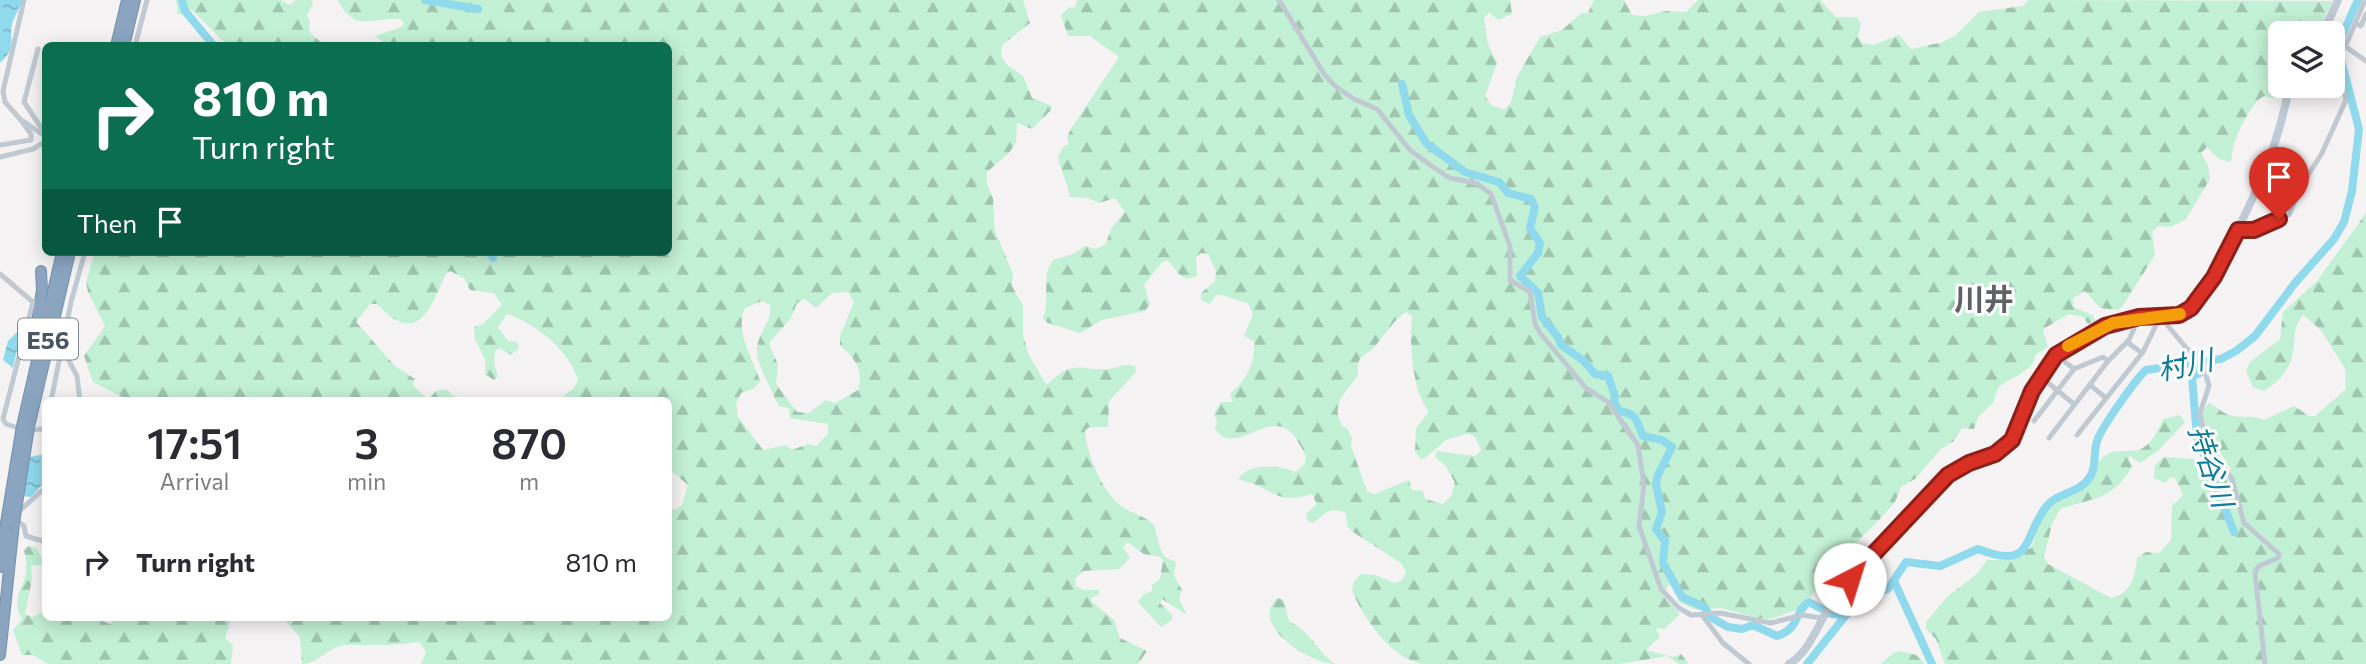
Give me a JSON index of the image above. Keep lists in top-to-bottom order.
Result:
{
  "streets": {
    "highway": ["E56"]
  },
  "districts": ["川井"],
  "water": ["村川", "持谷川"],
  "page": {
    "turn": ["810 m", "Turn right"],
    "then": "Then",
    "eta": [
      "17:51",
      "Arrival",
      "3",
      "min",
      "870",
      "m"
    ],
    "list": [
      {
        "name": "Turn right",
        "value": "810 m"
      }
    ]
  }
}
